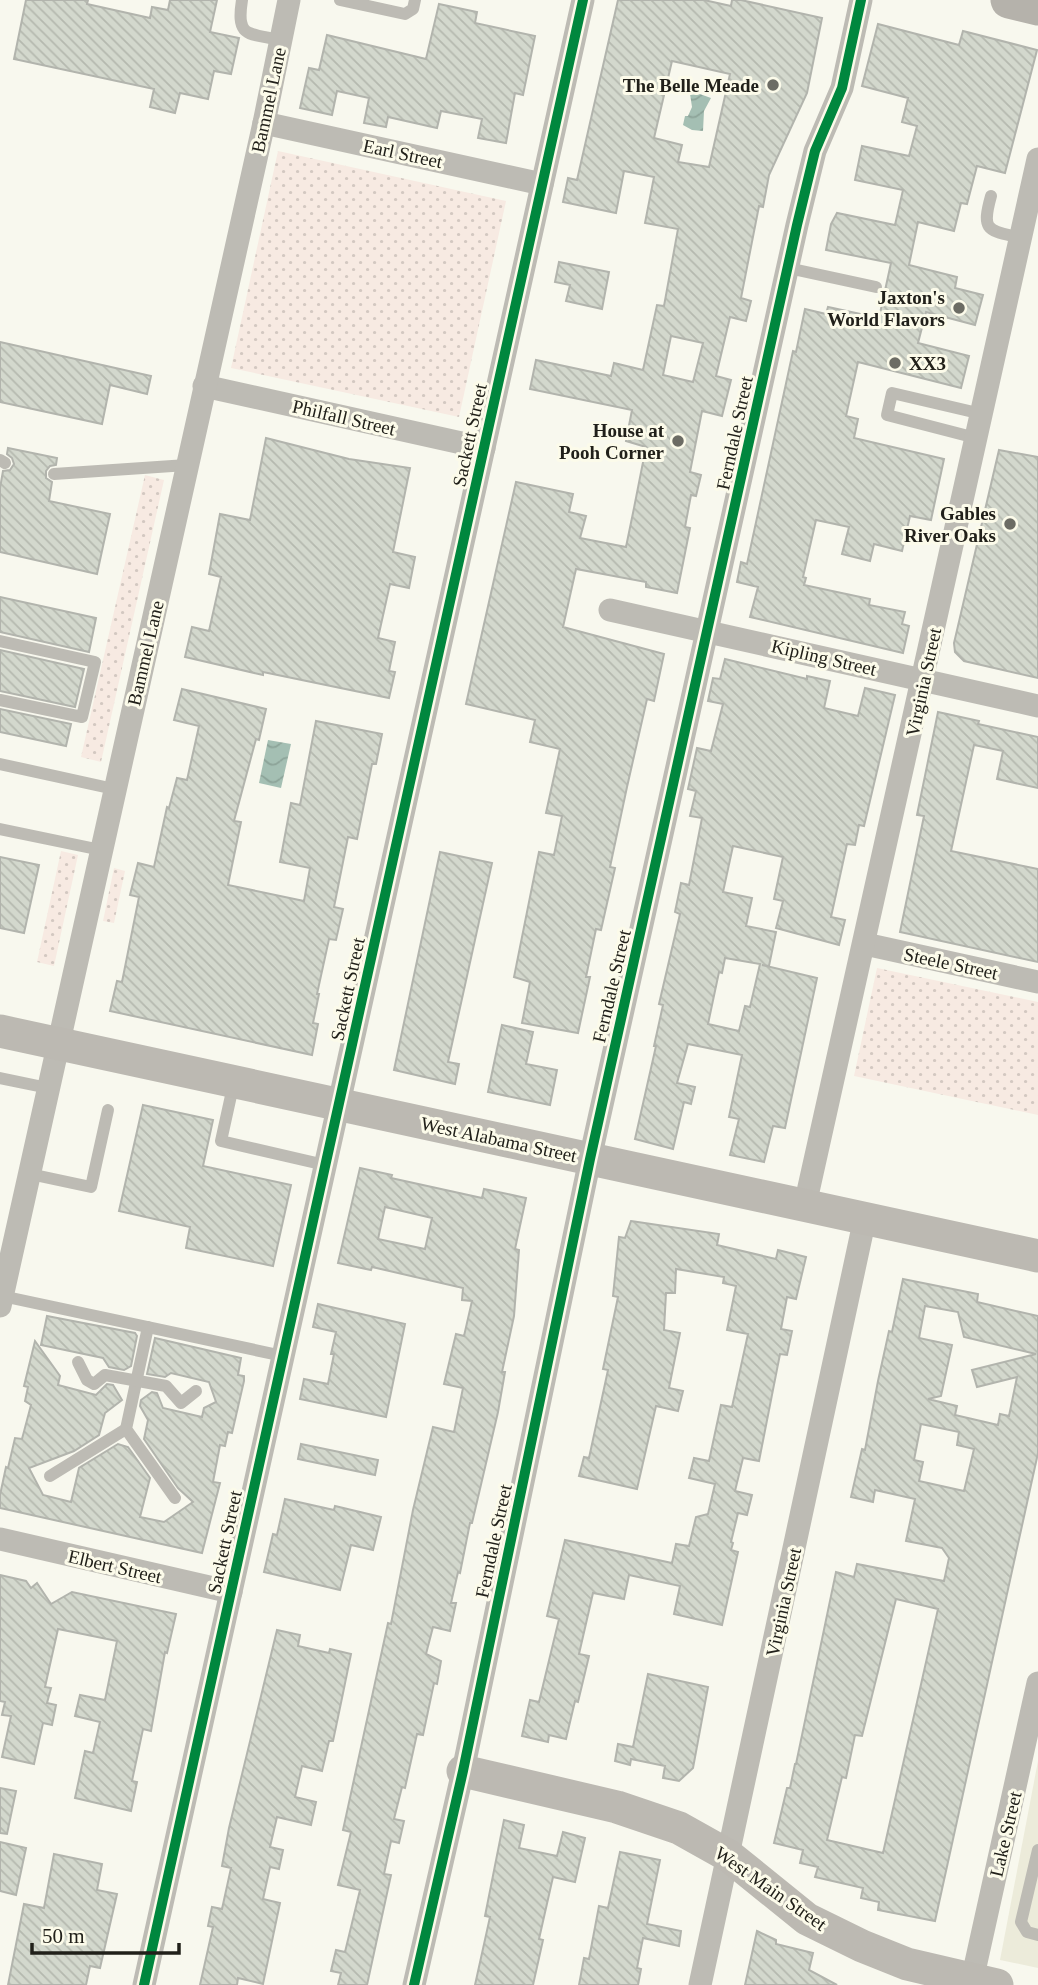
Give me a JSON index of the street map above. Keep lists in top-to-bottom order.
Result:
{
  "streets": {
    "street": [
      "Bammel Lane",
      "Earl Street",
      "Philfall Street",
      "Ferndale Street",
      "Sackett Street",
      "Kipling Street",
      "Virginia Street",
      "Steele Street",
      "West Alabama Street",
      "Elbert Street",
      "Lake Street",
      "West Main Street"
    ]
  },
  "crossings": [
    ["Bammel Lane", "Earl Street"],
    ["Bammel Lane", "Philfall Street"],
    ["Bammel Lane", "West Alabama Street"],
    ["Earl Street", "Sackett Street"],
    ["Philfall Street", "Sackett Street"],
    ["Ferndale Street", "Kipling Street"],
    ["Ferndale Street", "West Alabama Street"],
    ["Ferndale Street", "West Main Street"],
    ["Sackett Street", "West Alabama Street"],
    ["Sackett Street", "Elbert Street"],
    ["Kipling Street", "Virginia Street"],
    ["Virginia Street", "Steele Street"],
    ["Virginia Street", "West Alabama Street"],
    ["Virginia Street", "West Main Street"],
    ["Lake Street", "West Main Street"]
  ],
  "places": [
    "The Belle Meade",
    "Jaxton's World Flavors",
    "XX3",
    "House at Pooh Corner",
    "Gables River Oaks"
  ],
  "scale_bar": "50 m"
}
